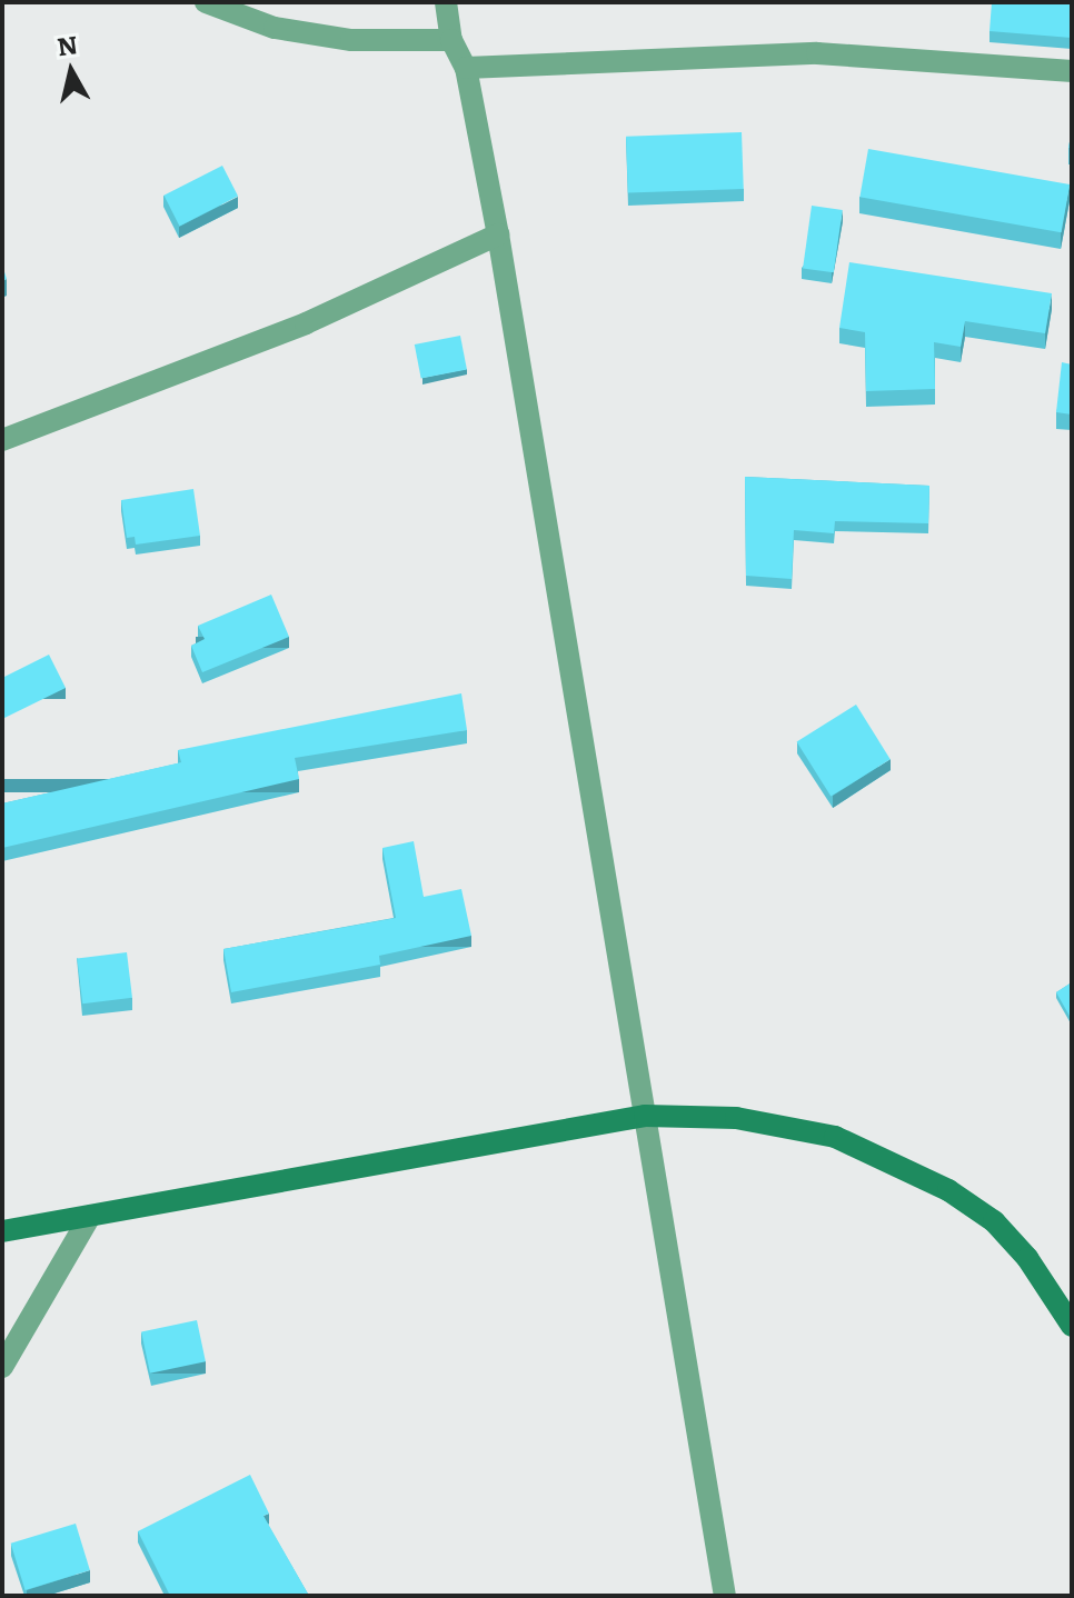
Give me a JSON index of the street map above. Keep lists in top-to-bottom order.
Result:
{
  "north": "top"
}
